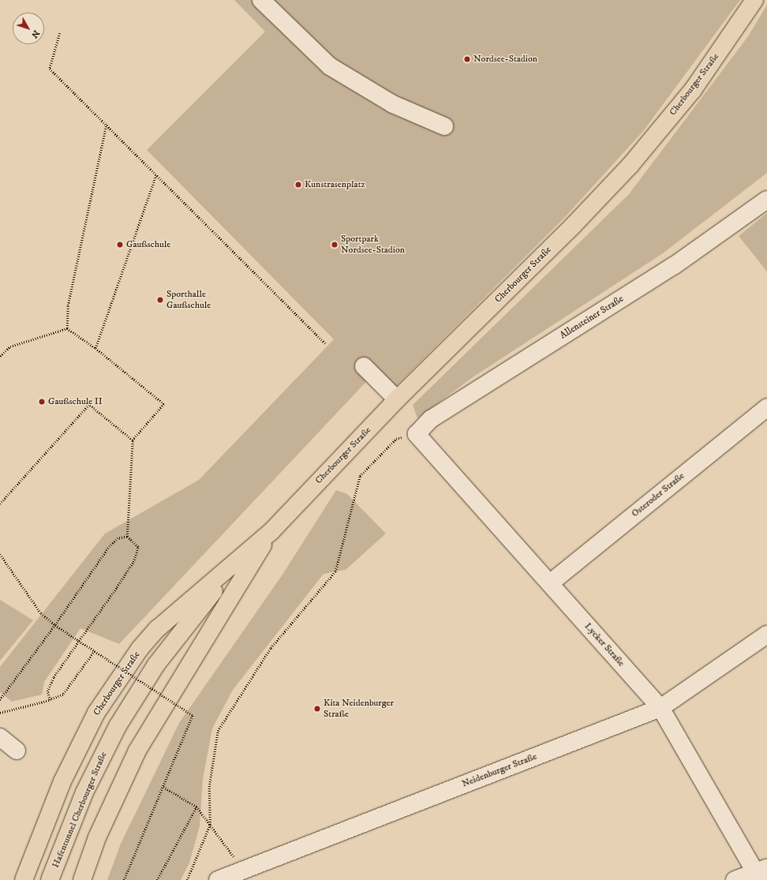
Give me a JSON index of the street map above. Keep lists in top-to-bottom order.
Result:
{
  "streets": {
    "main road": ["Cherbourger Straße", "Hafentunnel Cherbourger Straße"],
    "street": [
      "Allensteiner Straße",
      "Osteroder Straße",
      "Lycker Straße",
      "Neidenburger Straße"
    ]
  },
  "crossings": [
    ["Cherbourger Straße", "Hafentunnel Cherbourger Straße"],
    ["Allensteiner Straße", "Lycker Straße"],
    ["Osteroder Straße", "Lycker Straße"],
    ["Lycker Straße", "Neidenburger Straße"]
  ],
  "places": [
    "Nordsee-Stadion",
    "Kunstrasenplatz",
    "Gaußschule",
    "Sportpark Nordsee-Stadion",
    "Sporthalle Gaußschule",
    "Gaußschule II",
    "Kita Neidenburger Straße"
  ],
  "north": "bottom right"
}
